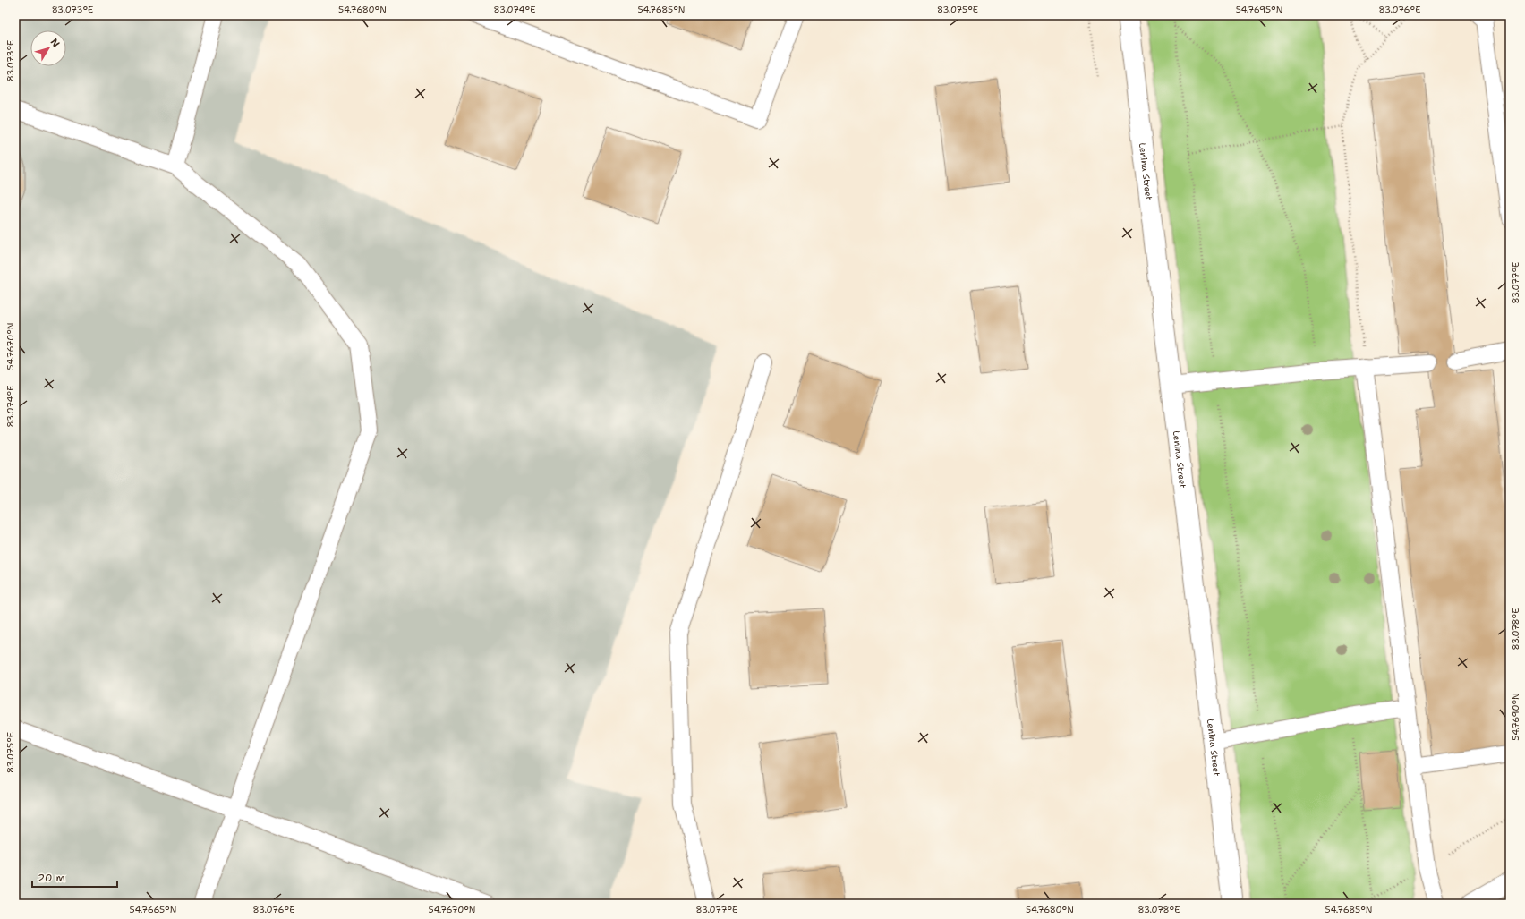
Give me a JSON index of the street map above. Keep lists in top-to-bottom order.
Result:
{
  "streets": {
    "street": ["Lenina Street"]
  },
  "scale_bar": "20 m",
  "north": "top right",
  "coordinates": [
    "83.073°E",
    "54.7680°N",
    "83.074°E",
    "54.7685°N",
    "83.075°E",
    "54.7695°N",
    "83.076°E",
    "83.077°E",
    "54.7670°N",
    "83.078°E",
    "54.7690°N",
    "54.7665°N"
  ]
}
